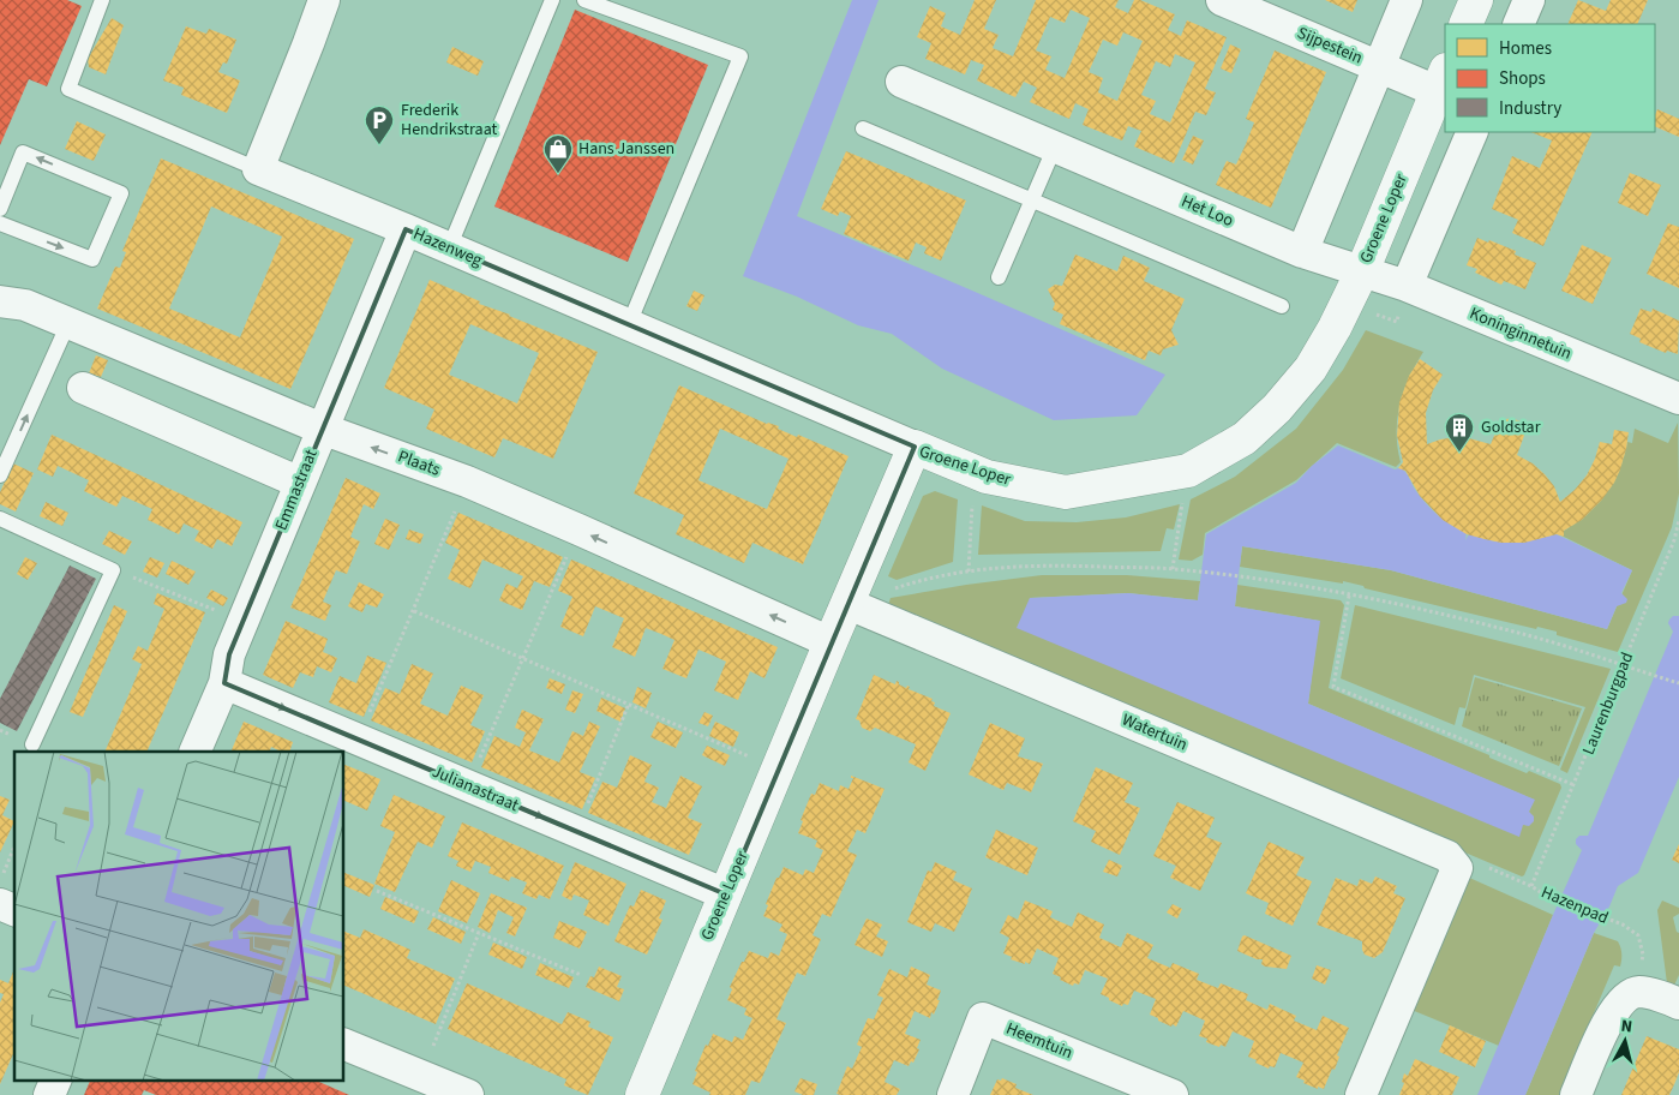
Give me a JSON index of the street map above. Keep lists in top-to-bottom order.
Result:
{
  "streets": {
    "street": [
      "Sijpestein",
      "Het Loo",
      "Groene Loper",
      "Hazenweg",
      "Koninginnetuin",
      "Plaats",
      "Emmastraat",
      "Watertuin",
      "Julianastraat",
      "Heemtuin"
    ],
    "path": ["Laurenburgpad", "Hazenpad"]
  },
  "crossings": [
    ["Sijpestein", "Groene Loper"],
    ["Het Loo", "Groene Loper"],
    ["Het Loo", "Koninginnetuin"],
    ["Groene Loper", "Hazenweg"],
    ["Groene Loper", "Koninginnetuin"],
    ["Groene Loper", "Plaats"],
    ["Groene Loper", "Watertuin"],
    ["Groene Loper", "Julianastraat"],
    ["Hazenweg", "Emmastraat"],
    ["Plaats", "Emmastraat"],
    ["Emmastraat", "Julianastraat"],
    ["Laurenburgpad", "Hazenpad"],
    ["Watertuin", "Hazenpad"]
  ],
  "one_way": ["Plaats", "Julianastraat"],
  "places": {
    "parking": ["Frederik Hendrikstraat"],
    "shop": ["Hans Janssen"],
    "building": ["Goldstar"]
  },
  "legend": ["Homes", "Shops", "Industry"],
  "north": "top"
}
